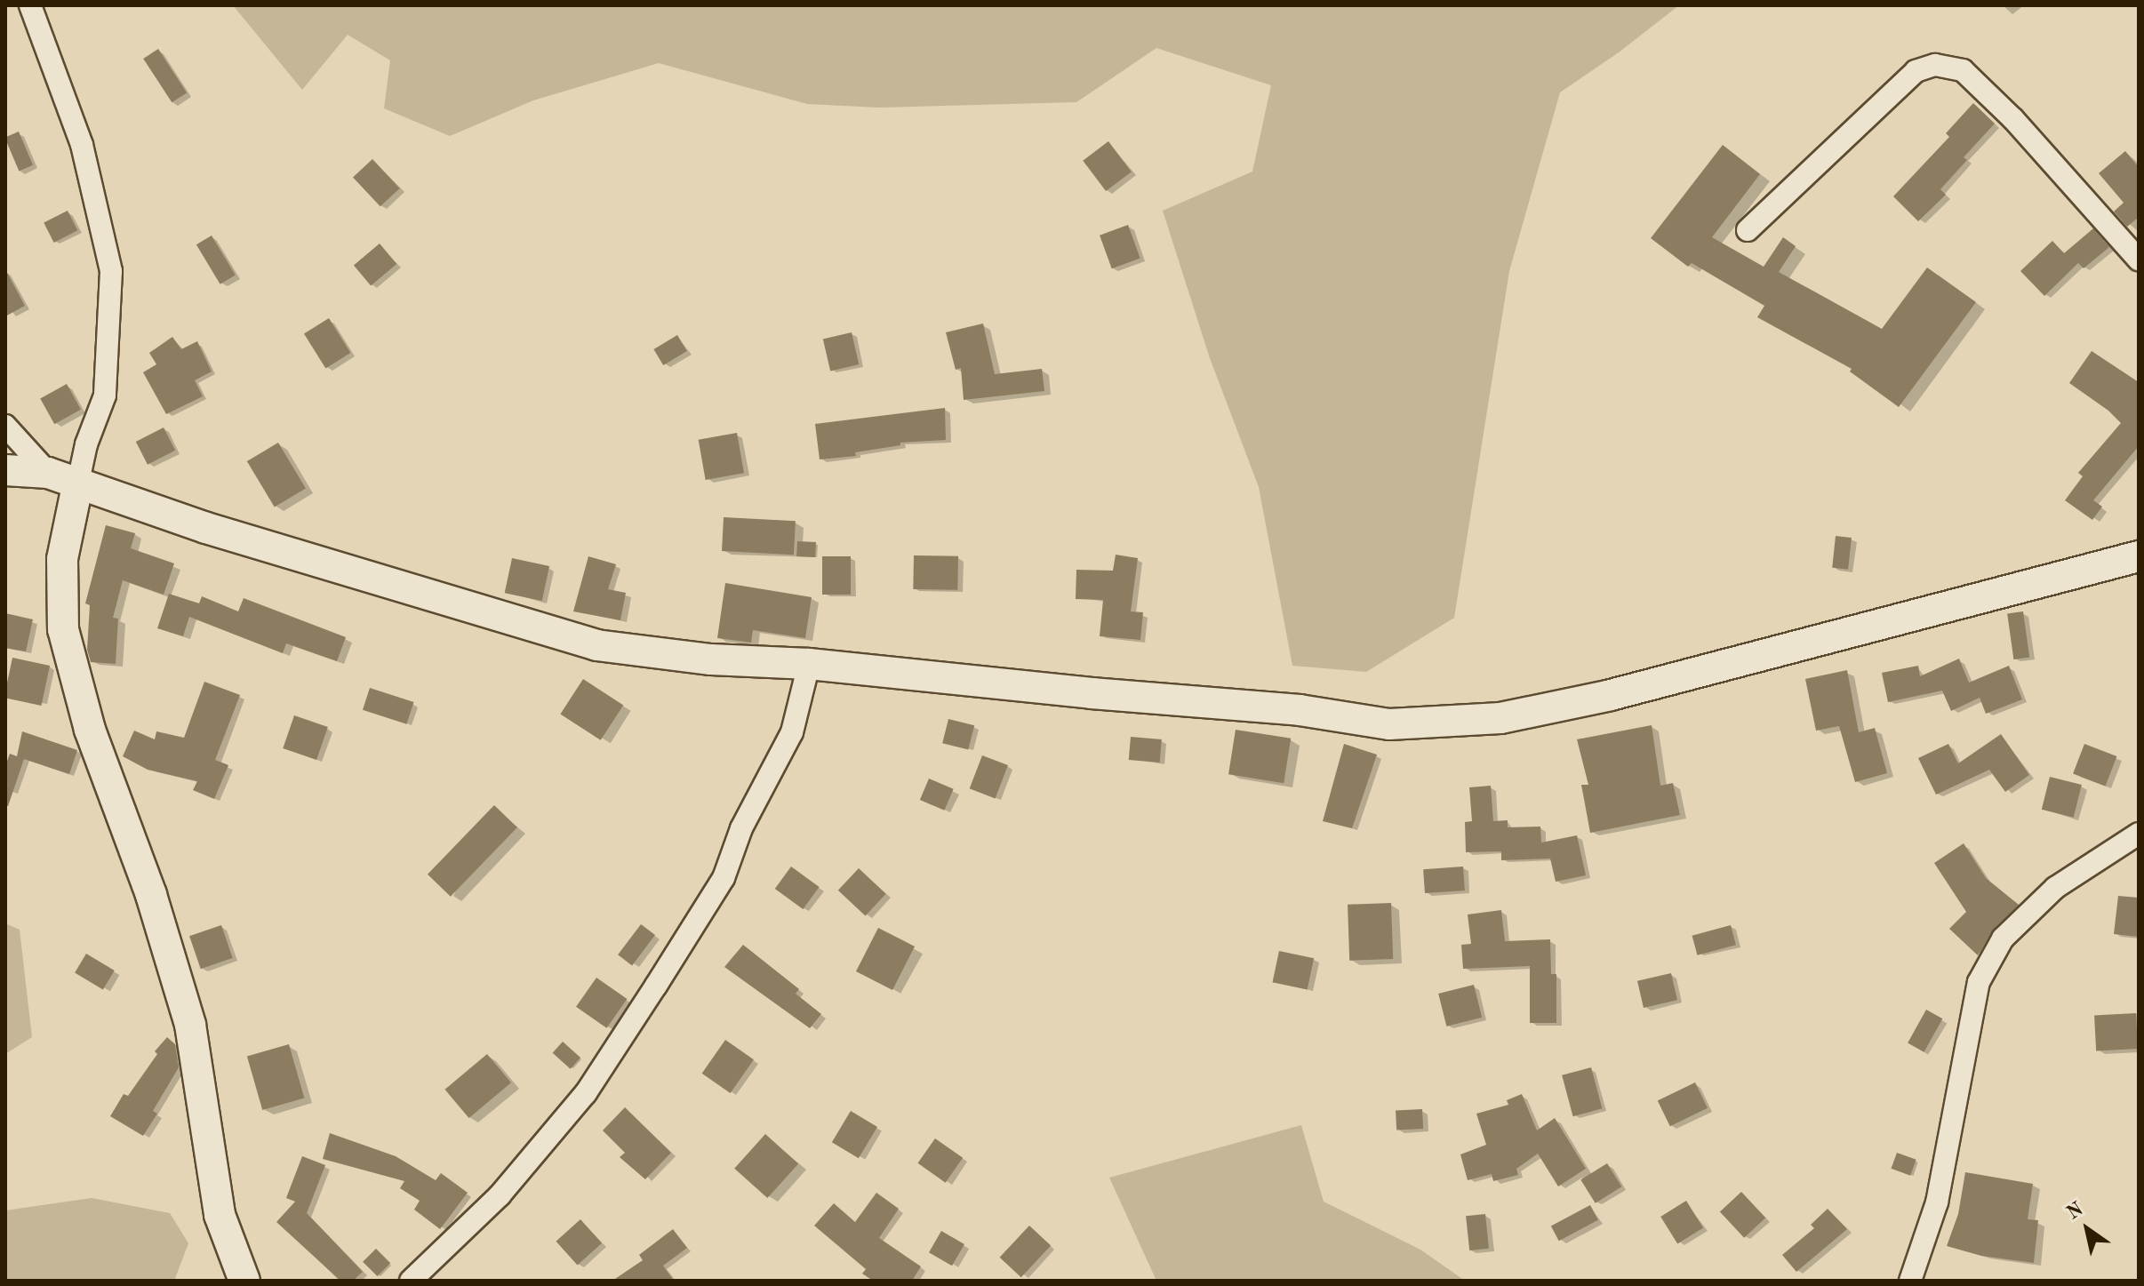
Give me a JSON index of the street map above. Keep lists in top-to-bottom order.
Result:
{
  "north": "top left"
}
